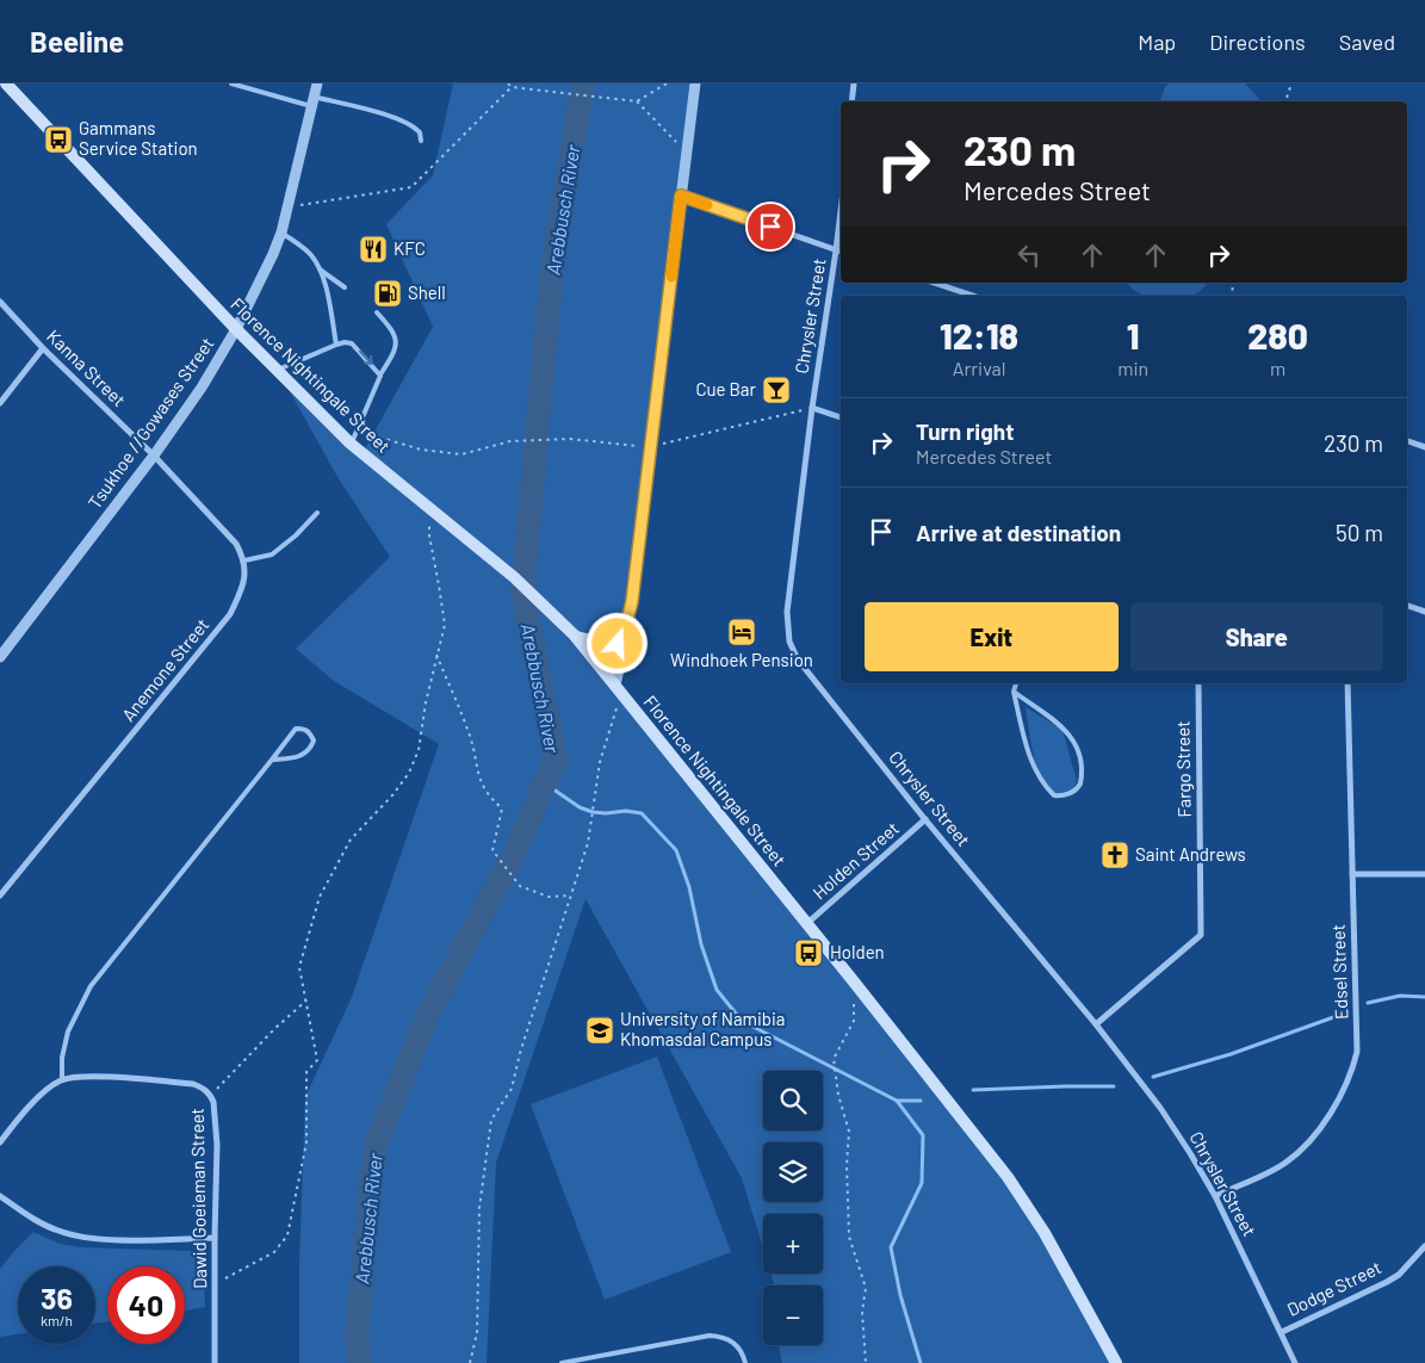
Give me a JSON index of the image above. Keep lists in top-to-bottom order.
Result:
{
  "streets": {
    "main road": ["Florence Nightingale Street"],
    "street": [
      "Chrysler Street",
      "Kanna Street",
      "Tsukhoe //Gowases Street",
      "Anemone Street",
      "Fargo Street",
      "Holden Street",
      "Edsel Street",
      "Dawid Goeieman Street",
      "Dodge Street"
    ]
  },
  "crossings": [
    ["Chrysler Street", "Fargo Street"],
    ["Chrysler Street", "Holden Street"],
    ["Chrysler Street", "Edsel Street"],
    ["Chrysler Street", "Dodge Street"],
    ["Kanna Street", "Tsukhoe //Gowases Street"],
    ["Florence Nightingale Street", "Tsukhoe //Gowases Street"],
    ["Florence Nightingale Street", "Holden Street"]
  ],
  "water": ["Arebbusch River"],
  "places": {
    "bus stop": ["Gammans Service Station", "Holden"],
    "restaurant": ["KFC"],
    "fuel station": ["Shell"],
    "bar": ["Cue Bar"],
    "hotel": ["Windhoek Pension"],
    "church": ["Saint Andrews"],
    "school or university": ["University of Namibia Khomasdal Campus"]
  },
  "page": {
    "header": "Beeline",
    "nav": ["Map", "Directions", "Saved"],
    "turn": ["230 m", "Mercedes Street"],
    "eta": [
      "12:18",
      "Arrival",
      "1",
      "min",
      "280",
      "m"
    ],
    "list": [
      {
        "name": "Turn right",
        "note": "Mercedes Street",
        "value": "230 m"
      },
      {
        "name": "Arrive at destination",
        "value": "50 m"
      }
    ],
    "buttons": ["Exit", "Share"],
    "map_buttons": ["+", "−"],
    "speed": "36 km/h",
    "limit": "40"
  }
}
